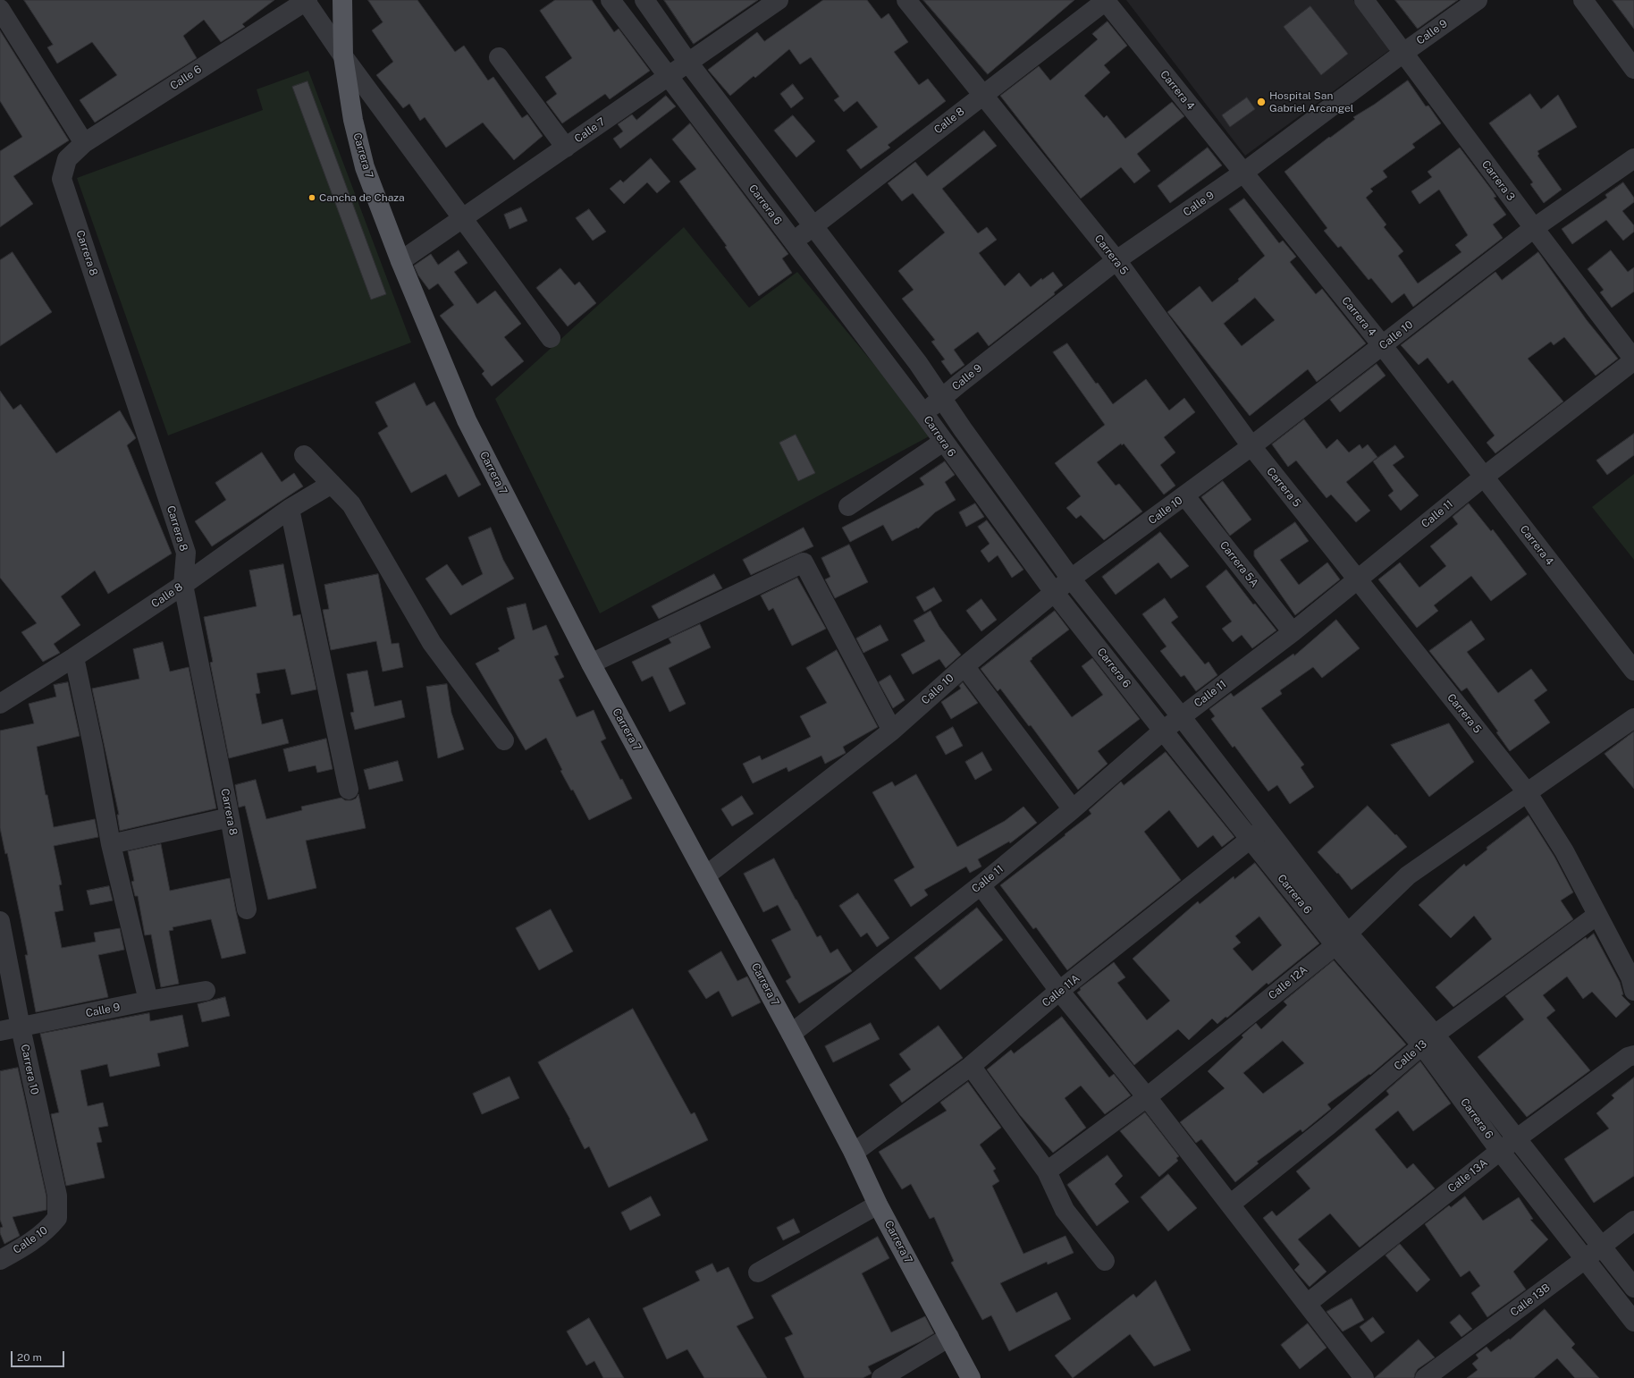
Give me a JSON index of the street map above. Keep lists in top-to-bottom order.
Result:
{
  "streets": {
    "main road": ["Carrera 7"],
    "street": [
      "Calle 9",
      "Calle 6",
      "Carrera 4",
      "Calle 8",
      "Calle 7",
      "Carrera 3",
      "Carrera 6",
      "Carrera 8",
      "Carrera 5",
      "Calle 10",
      "Calle 11",
      "Carrera 5A",
      "Calle 12A",
      "Calle 11A",
      "Calle 13",
      "Carrera 10",
      "Calle 13A",
      "Calle 13B"
    ]
  },
  "crossings": [
    ["Calle 9", "Carrera 4"],
    ["Calle 9", "Carrera 3"],
    ["Calle 9", "Carrera 6"],
    ["Calle 9", "Carrera 5"],
    ["Calle 9", "Carrera 10"],
    ["Calle 6", "Carrera 7"],
    ["Calle 6", "Carrera 8"],
    ["Carrera 4", "Calle 8"],
    ["Carrera 4", "Calle 10"],
    ["Carrera 4", "Calle 11"],
    ["Calle 8", "Carrera 6"],
    ["Calle 8", "Carrera 8"],
    ["Calle 8", "Carrera 5"],
    ["Calle 7", "Carrera 7"],
    ["Calle 7", "Carrera 6"],
    ["Carrera 7", "Calle 10"],
    ["Carrera 7", "Calle 11"],
    ["Carrera 7", "Calle 11A"],
    ["Carrera 3", "Calle 10"],
    ["Carrera 3", "Calle 11"],
    ["Carrera 6", "Calle 10"],
    ["Carrera 6", "Calle 11"],
    ["Carrera 6", "Calle 12A"],
    ["Carrera 6", "Calle 11A"],
    ["Carrera 6", "Calle 13"],
    ["Carrera 6", "Calle 13A"],
    ["Carrera 6", "Calle 13B"],
    ["Carrera 5", "Calle 10"],
    ["Carrera 5", "Calle 11"],
    ["Carrera 5", "Calle 12A"],
    ["Carrera 5", "Calle 13"],
    ["Calle 10", "Carrera 5A"],
    ["Calle 10", "Carrera 10"],
    ["Calle 11", "Carrera 5A"]
  ],
  "places": ["Hospital San Gabriel Arcangel", "Cancha de Chaza"],
  "scale_bar": "20 m"
}
